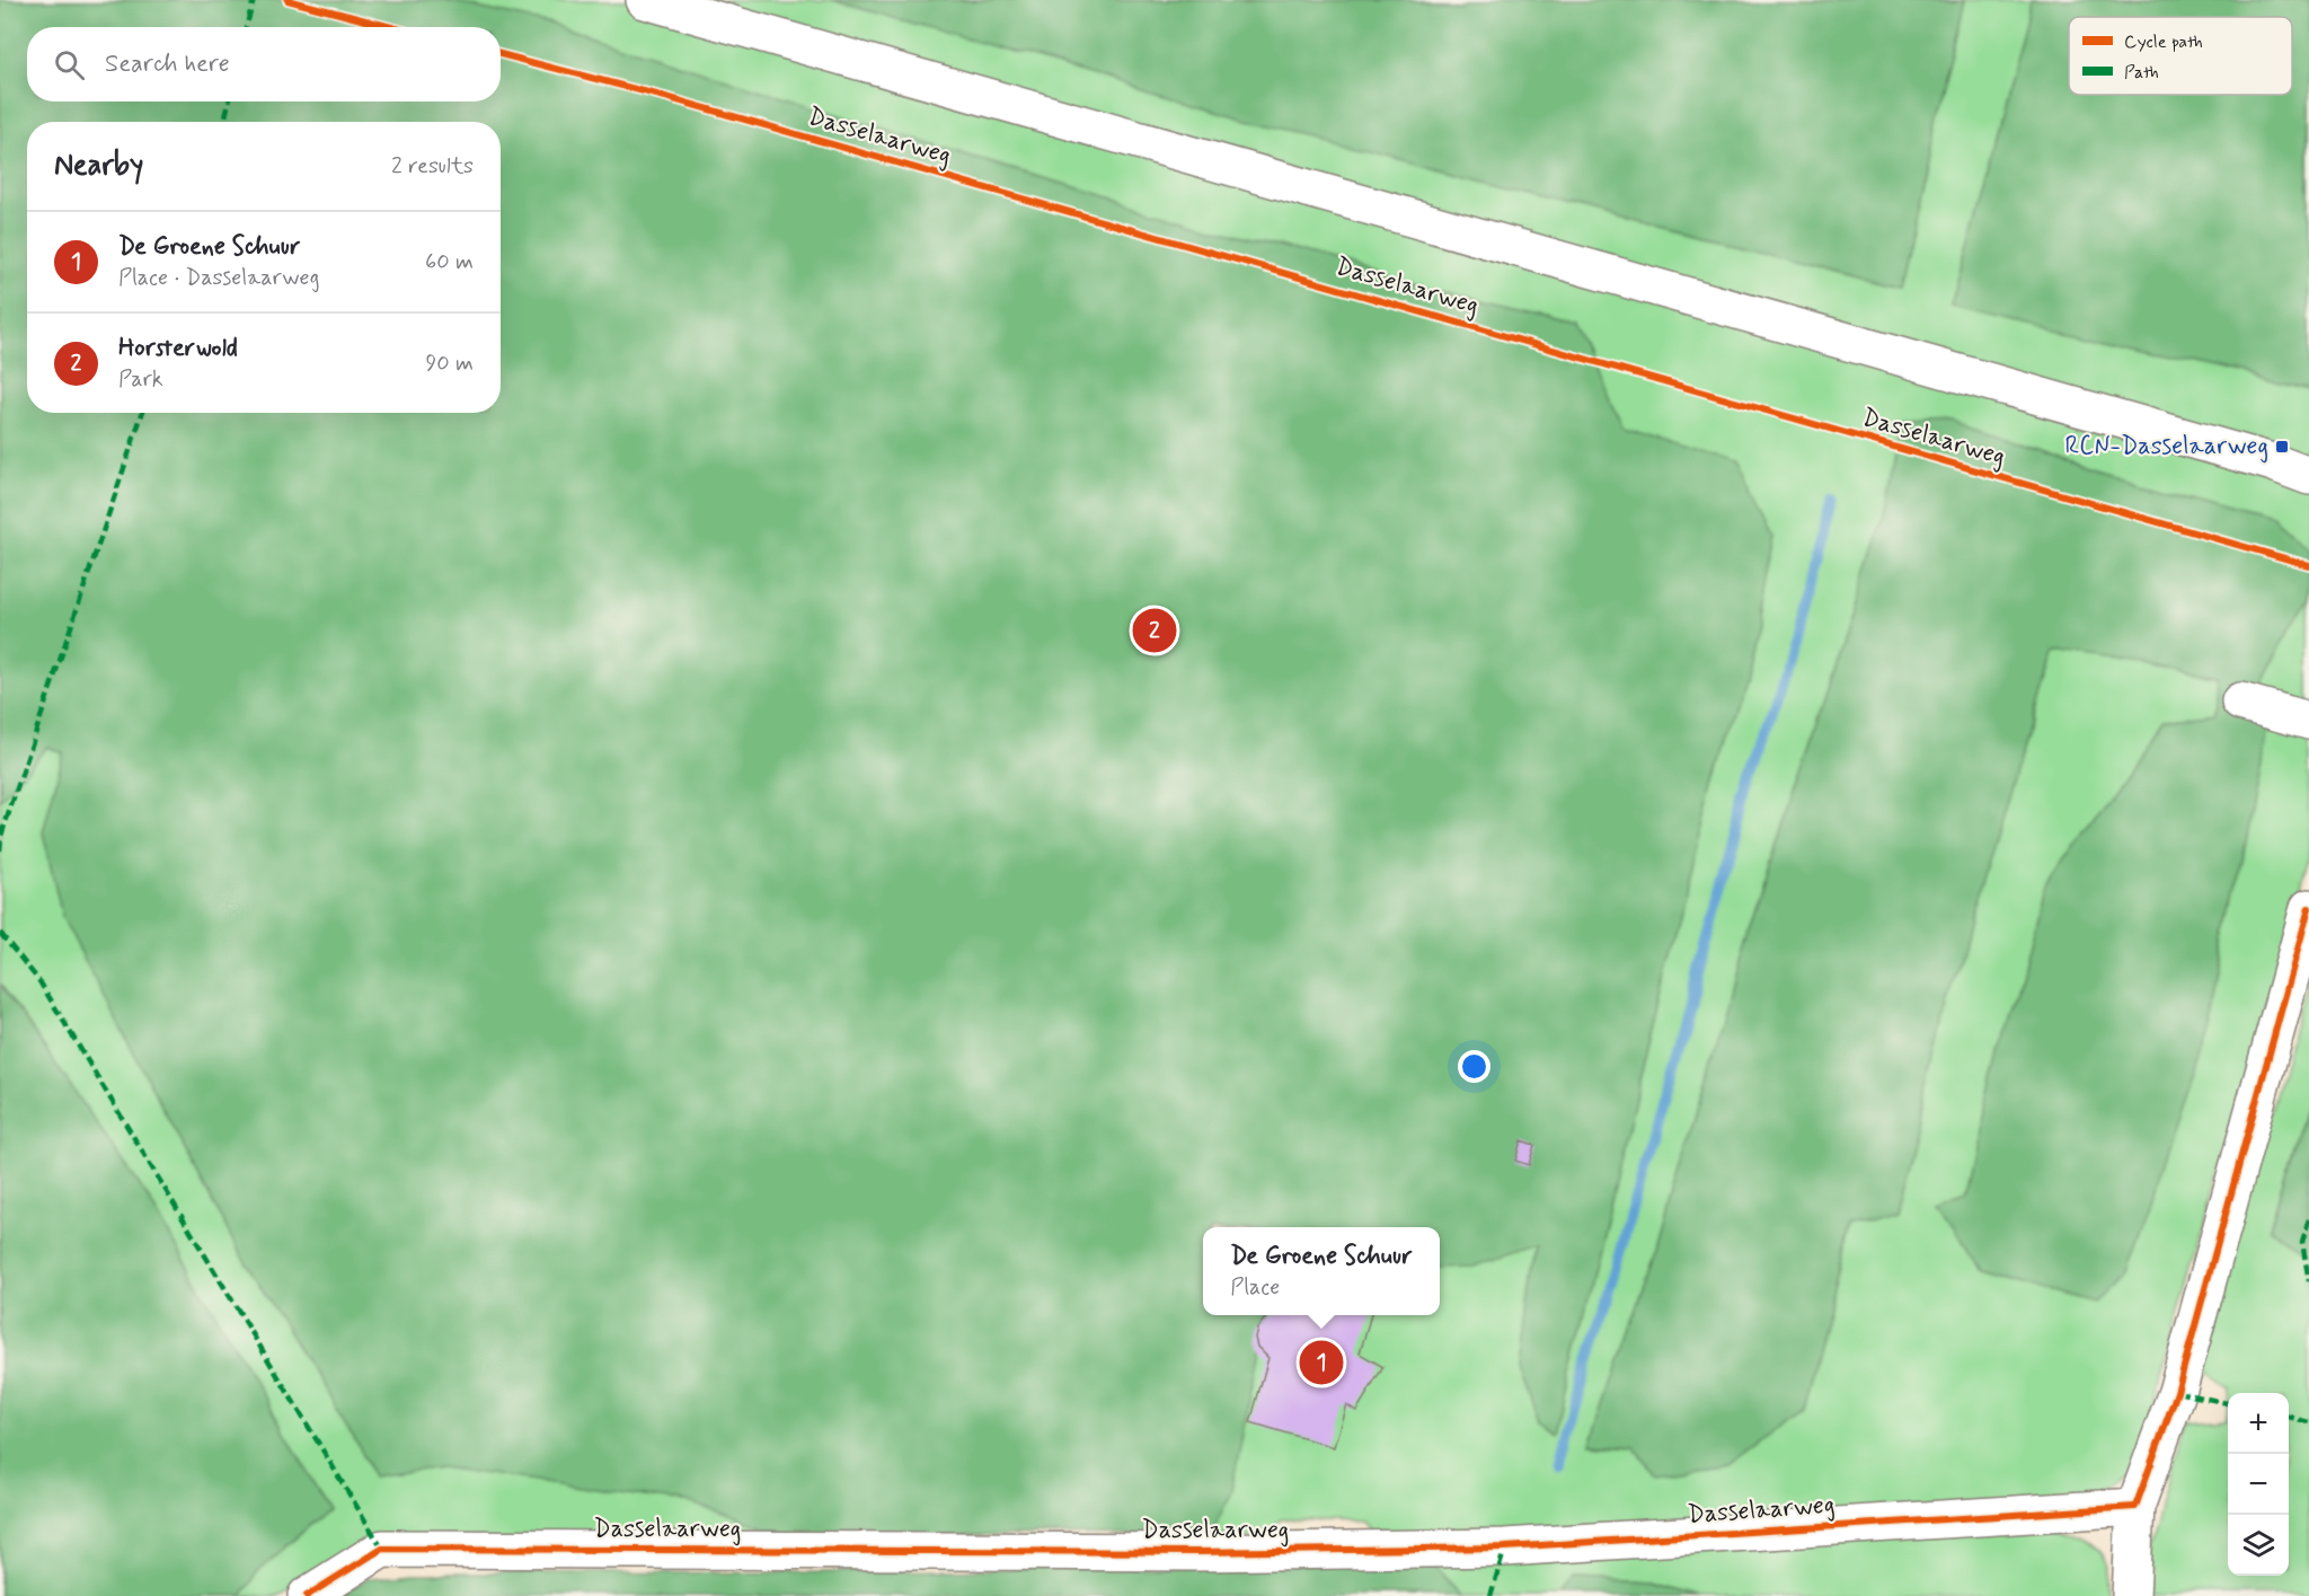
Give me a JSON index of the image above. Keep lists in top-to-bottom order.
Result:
{
  "streets": {
    "street": ["Dasselaarweg"]
  },
  "places": {
    "transit": ["RCN-Dasselaarweg"]
  },
  "legend": ["Cycle path", "Path"],
  "page": {
    "search": "Search here",
    "heading": ["Nearby", "2 results"],
    "list": [
      {
        "mark": "1",
        "name": "De Groene Schuur",
        "note": "Place · Dasselaarweg",
        "value": "60 m"
      },
      {
        "mark": "2",
        "name": "Horsterwold",
        "note": "Park",
        "value": "90 m"
      }
    ],
    "pins": ["2", "1"],
    "popup": ["De Groene Schuur", "Place"],
    "map_buttons": ["+", "−"]
  }
}
